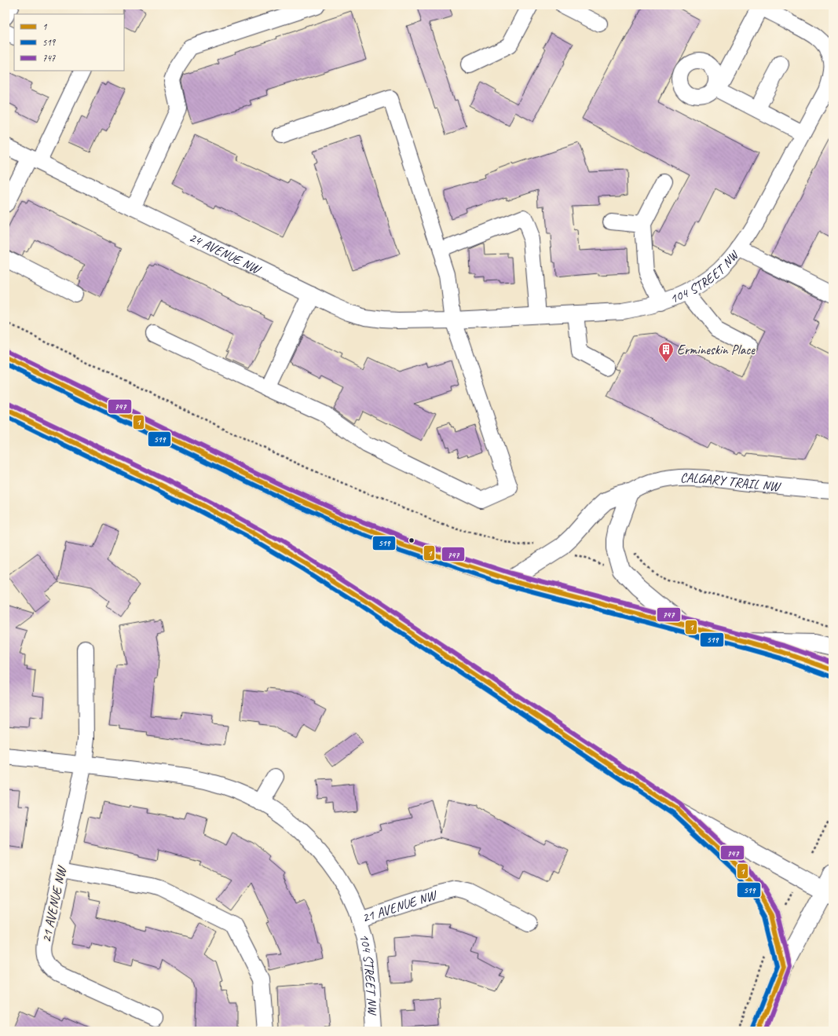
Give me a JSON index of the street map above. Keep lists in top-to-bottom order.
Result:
{
  "streets": {
    "street": [
      "24 AVENUE NW",
      "104 STREET NW",
      "CALGARY TRAIL NW",
      "21 AVENUE NW"
    ]
  },
  "crossings": [
    ["24 AVENUE NW", "104 STREET NW"],
    ["104 STREET NW", "21 AVENUE NW"]
  ],
  "places": {
    "building": ["Ermineskin Place"]
  },
  "lines": ["transit line 747", "transit line 1", "transit line 519"],
  "legend": ["1", "519", "747"]
}
